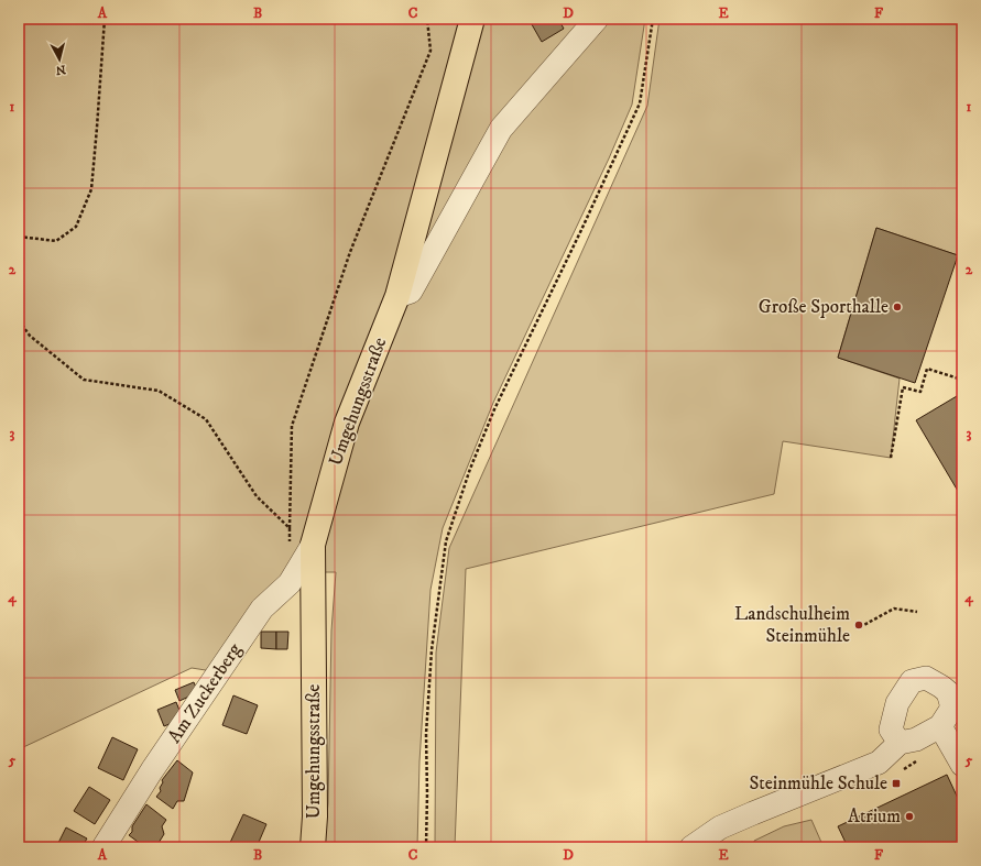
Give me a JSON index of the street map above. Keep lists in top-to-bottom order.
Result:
{
  "streets": {
    "main road": ["Umgehungsstraße"],
    "street": ["Am Zuckerberg"]
  },
  "crossings": [
    ["Umgehungsstraße", "Am Zuckerberg"]
  ],
  "places": {
    "other": ["Große Sporthalle", "Landschulheim Steinmühle", "Atrium"],
    "transit": ["Steinmühle Schule"]
  },
  "north": "bottom",
  "grid": {
    "columns": [
      "A",
      "B",
      "C",
      "D",
      "E",
      "F"
    ],
    "rows": [
      "1",
      "2",
      "3",
      "4",
      "5"
    ]
  }
}
